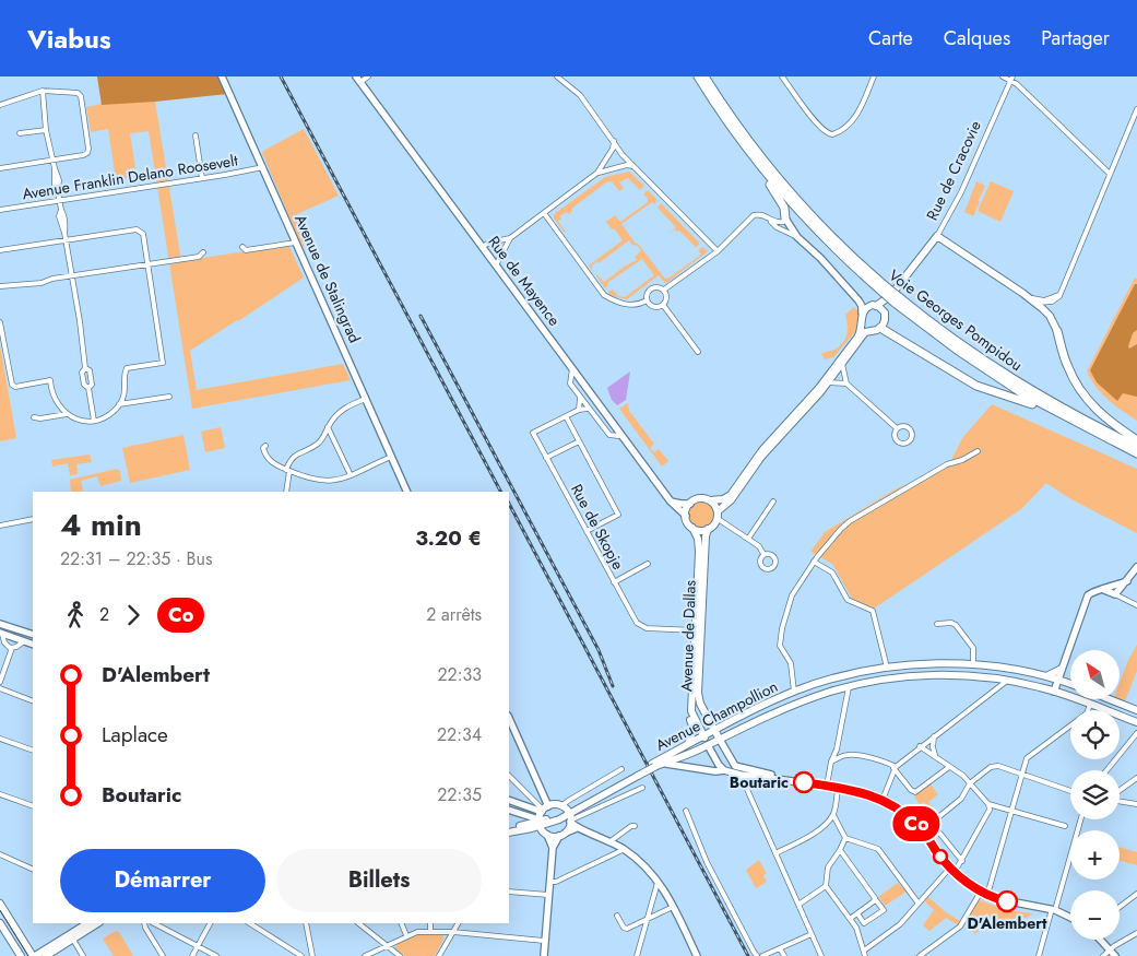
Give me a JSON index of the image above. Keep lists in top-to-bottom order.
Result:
{
  "streets": {
    "highway": ["Voie Georges Pompidou"],
    "main road": [
      "Rue de Cracovie",
      "Avenue de Stalingrad",
      "Rue de Mayence",
      "Avenue de Dallas",
      "Avenue Champollion"
    ],
    "street": ["Avenue Franklin Delano Roosevelt", "Rue de Skopje"]
  },
  "crossings": [
    ["Rue de Cracovie", "Voie Georges Pompidou"],
    ["Avenue Franklin Delano Roosevelt", "Avenue de Stalingrad"],
    ["Rue de Mayence", "Avenue de Dallas"],
    ["Rue de Skopje", "Avenue de Dallas"],
    ["Avenue de Dallas", "Avenue Champollion"]
  ],
  "places": ["Boutaric", "D'Alembert"],
  "lines": ["bus line Co"],
  "north": "top left",
  "page": {
    "header": "Viabus",
    "nav": ["Carte", "Calques", "Partager"],
    "on_map": "Co",
    "heading": ["4 min", "22:31 – 22:35 · Bus", "3.20 €"],
    "legs": ["2", "Co", "2 arrêts"],
    "list": [
      {
        "name": "D'Alembert",
        "value": "22:33"
      },
      {
        "name": "Laplace",
        "value": "22:34"
      },
      {
        "name": "Boutaric",
        "value": "22:35"
      }
    ],
    "map_buttons": ["+", "−"],
    "buttons": ["Démarrer", "Billets"]
  }
}
